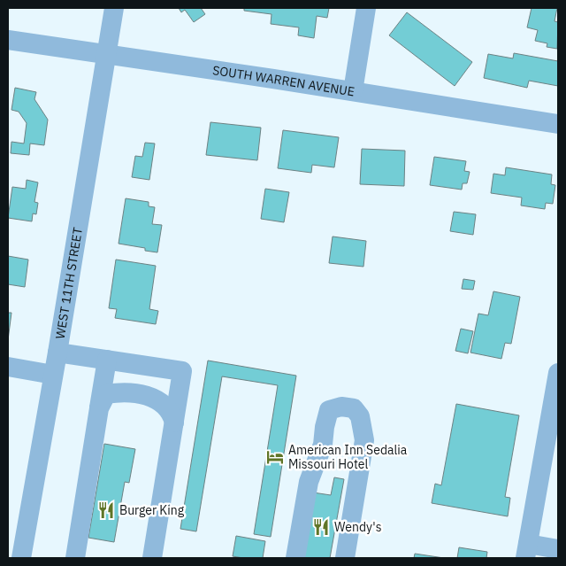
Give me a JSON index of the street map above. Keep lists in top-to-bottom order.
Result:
{
  "streets": {
    "street": ["SOUTH WARREN AVENUE", "WEST 11TH STREET"]
  },
  "crossings": [
    ["SOUTH WARREN AVENUE", "WEST 11TH STREET"]
  ],
  "places": {
    "hotel": ["American Inn Sedalia Missouri Hotel"],
    "restaurant": ["Burger King", "Wendy's"]
  }
}
